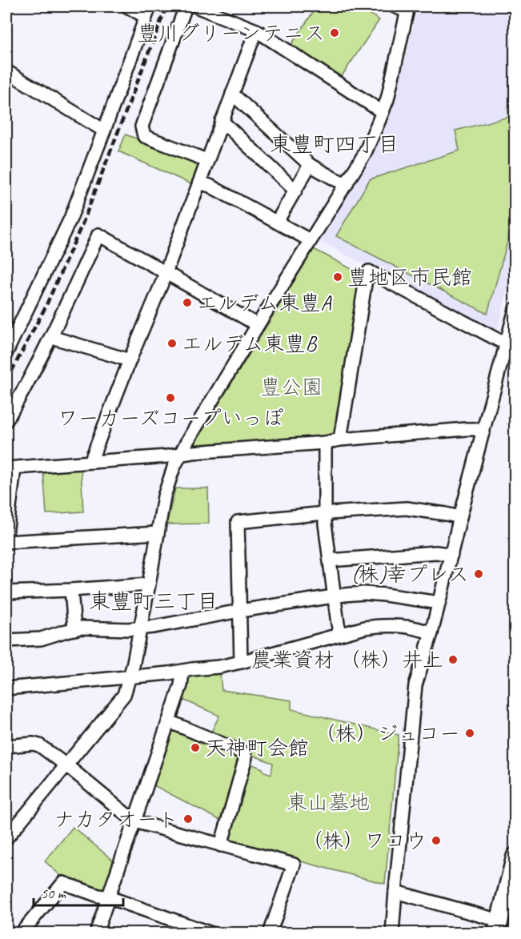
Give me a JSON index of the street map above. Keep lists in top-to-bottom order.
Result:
{
  "districts": ["東豊町四丁目", "東豊町三丁目"],
  "parks": ["豊公園", "東山墓地"],
  "places": [
    "豊川グリーンテニス",
    "豊地区市民館",
    "エルデム東豊A",
    "エルデム東豊B",
    "ワーカーズコープいっぽ",
    "(株)幸プレス",
    "農業資材 （株）井上",
    "（株）ジュコー",
    "天神町会館",
    "ナカタオート",
    "（株）ワコウ"
  ],
  "scale_bar": "50 m"
}
